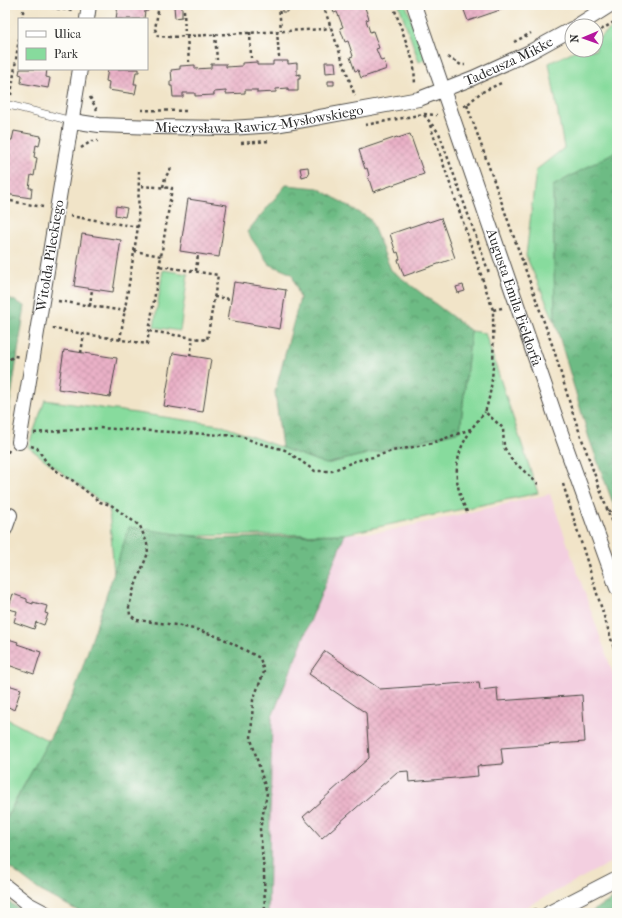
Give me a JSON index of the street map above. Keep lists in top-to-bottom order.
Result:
{
  "streets": {
    "street": [
      "Tadeusza Mikke",
      "Mieczysława Rawicz-Mysłowskiego",
      "Witolda Pileckiego",
      "Augusta Emila Fieldorfa"
    ]
  },
  "crossings": [
    ["Tadeusza Mikke", "Mieczysława Rawicz-Mysłowskiego"],
    ["Tadeusza Mikke", "Augusta Emila Fieldorfa"],
    ["Mieczysława Rawicz-Mysłowskiego", "Witolda Pileckiego"],
    ["Mieczysława Rawicz-Mysłowskiego", "Augusta Emila Fieldorfa"]
  ],
  "legend": ["Ulica", "Park"],
  "north": "left"
}
